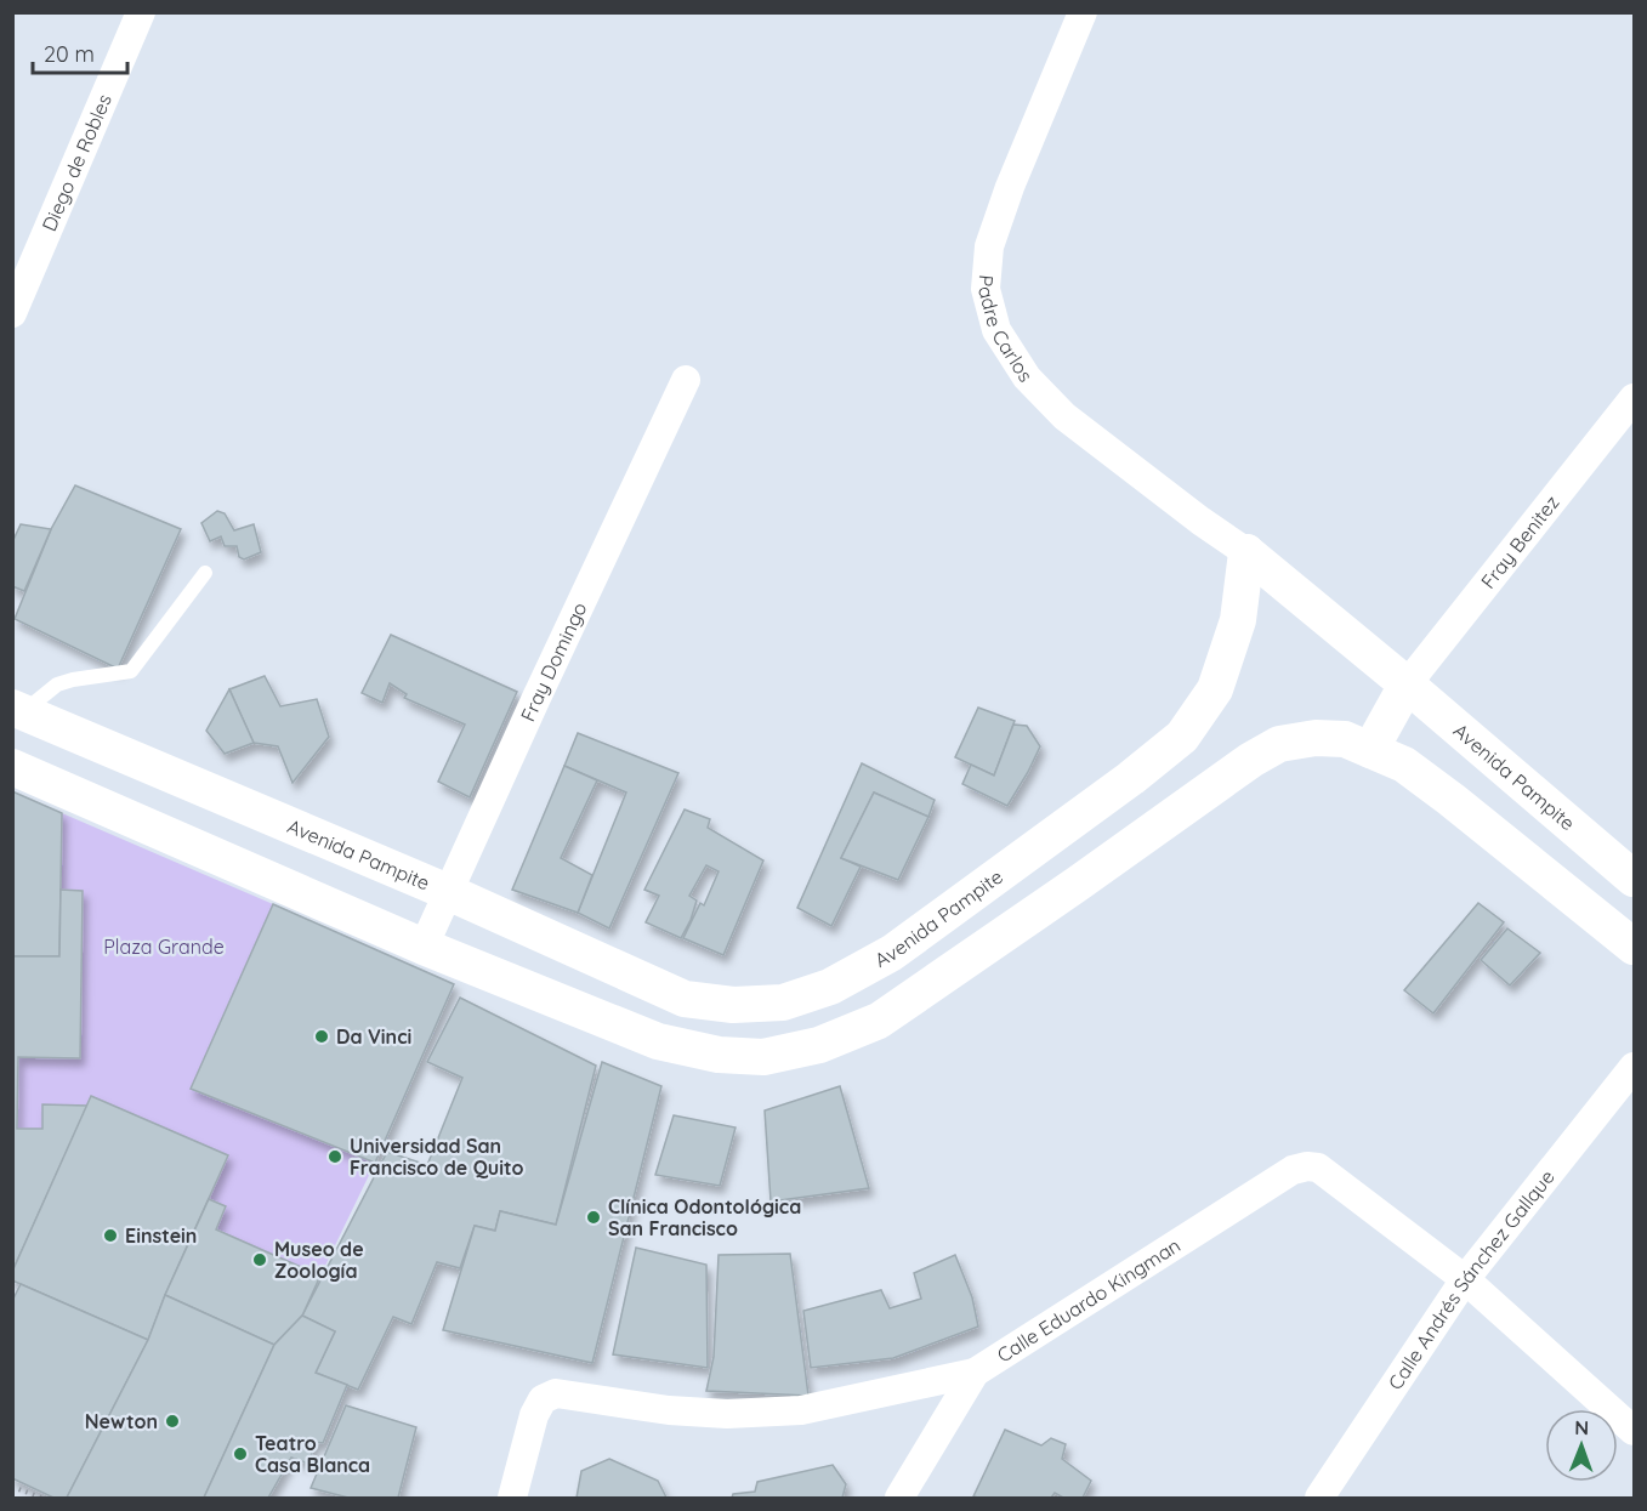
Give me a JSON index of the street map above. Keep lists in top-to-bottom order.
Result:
{
  "streets": {
    "street": [
      "Diego de Robles",
      "Padre Carlos",
      "Fray Benitez",
      "Fray Domingo",
      "Avenida Pampite",
      "Calle Andrés Sánchez Gallque",
      "Calle Eduardo Kingman"
    ]
  },
  "crossings": [
    ["Padre Carlos", "Avenida Pampite"],
    ["Fray Benitez", "Avenida Pampite"],
    ["Fray Domingo", "Avenida Pampite"],
    ["Calle Andrés Sánchez Gallque", "Calle Eduardo Kingman"]
  ],
  "parks": ["Plaza Grande"],
  "places": [
    "Da Vinci",
    "Universidad San Francisco de Quito",
    "Clínica Odontológica San Francisco",
    "Einstein",
    "Museo de Zoología",
    "Newton",
    "Teatro Casa Blanca"
  ],
  "scale_bar": "20 m",
  "north": "top"
}
